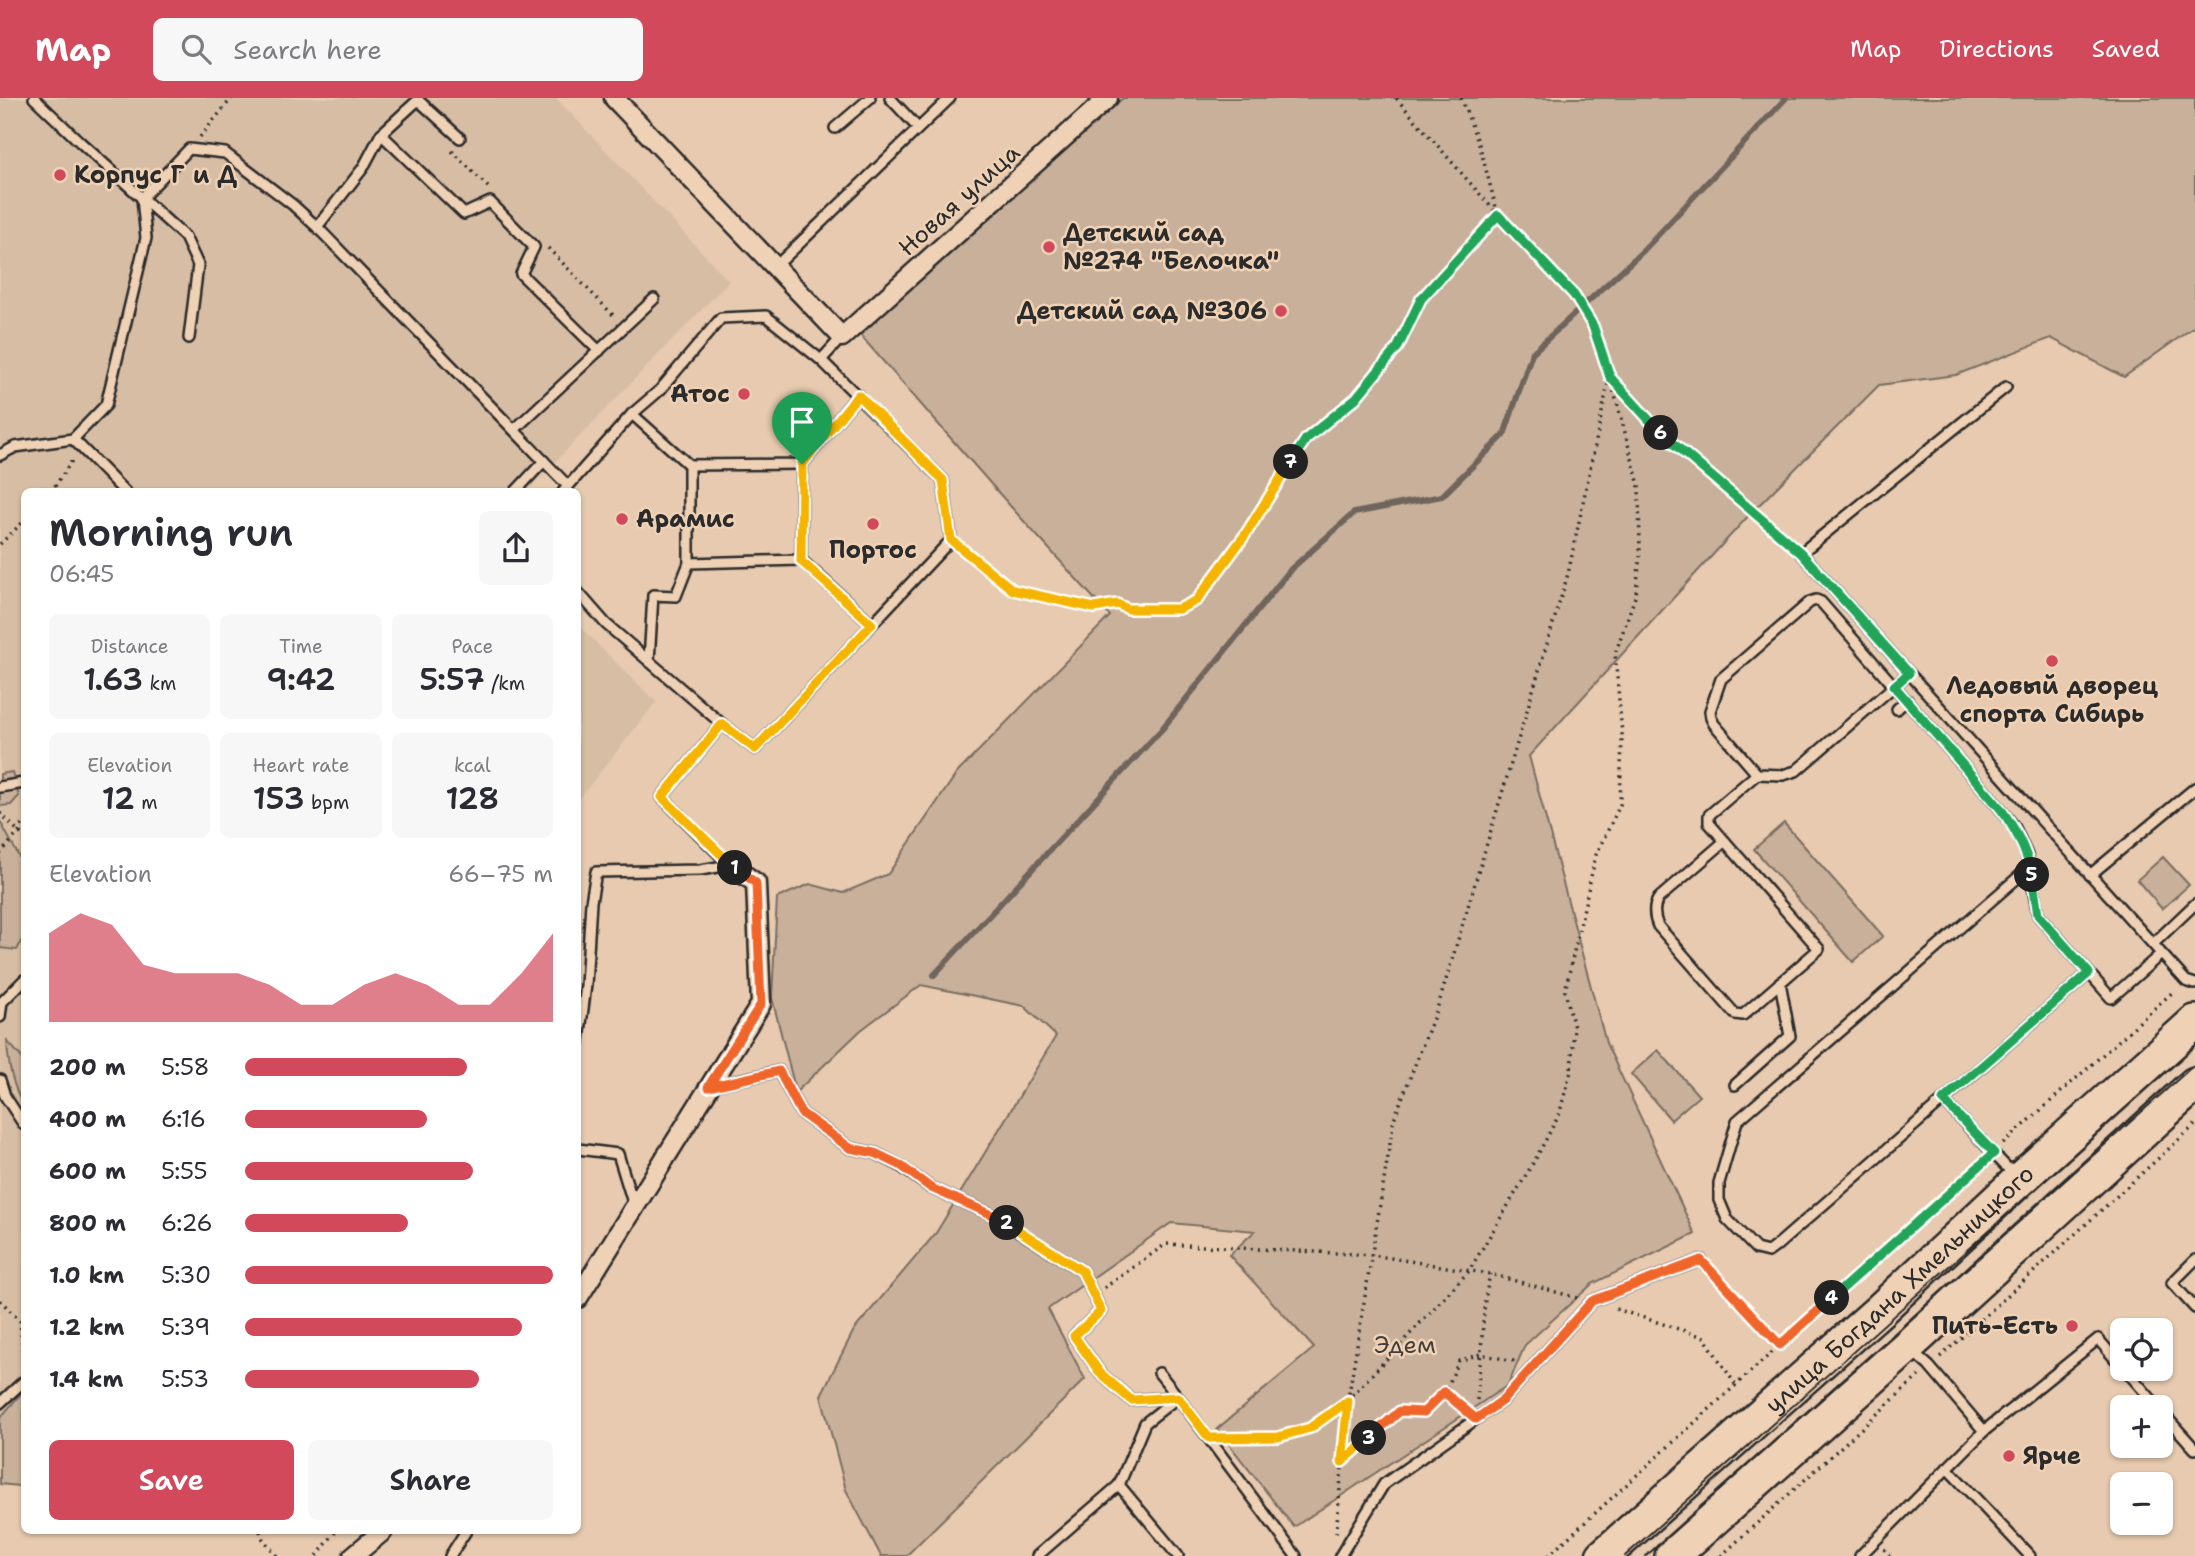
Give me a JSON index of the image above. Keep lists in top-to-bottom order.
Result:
{
  "streets": {
    "highway": ["улица Богдана Хмельницкого"],
    "street": ["Новая улица"]
  },
  "parks": ["Эдем"],
  "places": [
    "Корпус Г и Д",
    "Детский сад №274 \"Белочка\"",
    "Детский сад №306",
    "Атос",
    "Арамис",
    "Портос",
    "Ледовый дворец спорта Сибирь",
    "Пить-Есть",
    "Ярче"
  ],
  "page": {
    "header": "Map",
    "search": "Search here",
    "nav": ["Map", "Directions", "Saved"],
    "pins": [
      "6",
      "7",
      "1",
      "5",
      "2",
      "4",
      "3"
    ],
    "heading": ["Morning run", "06:45"],
    "stats": [
      ["Distance", "1.63 km"],
      ["Time", "9:42"],
      ["Pace", "5:57 /km"],
      ["Elevation", "12 m"],
      ["Heart rate", "153 bpm"],
      ["kcal", "128"]
    ],
    "chart": ["Elevation", "66–75 m"],
    "list": [
      {
        "name": "200 m",
        "note": "5:58"
      },
      {
        "name": "400 m",
        "note": "6:16"
      },
      {
        "name": "600 m",
        "note": "5:55"
      },
      {
        "name": "800 m",
        "note": "6:26"
      },
      {
        "name": "1.0 km",
        "note": "5:30"
      },
      {
        "name": "1.2 km",
        "note": "5:39"
      },
      {
        "name": "1.4 km",
        "note": "5:53"
      }
    ],
    "map_buttons": ["+", "−"],
    "buttons": ["Save", "Share"]
  }
}
